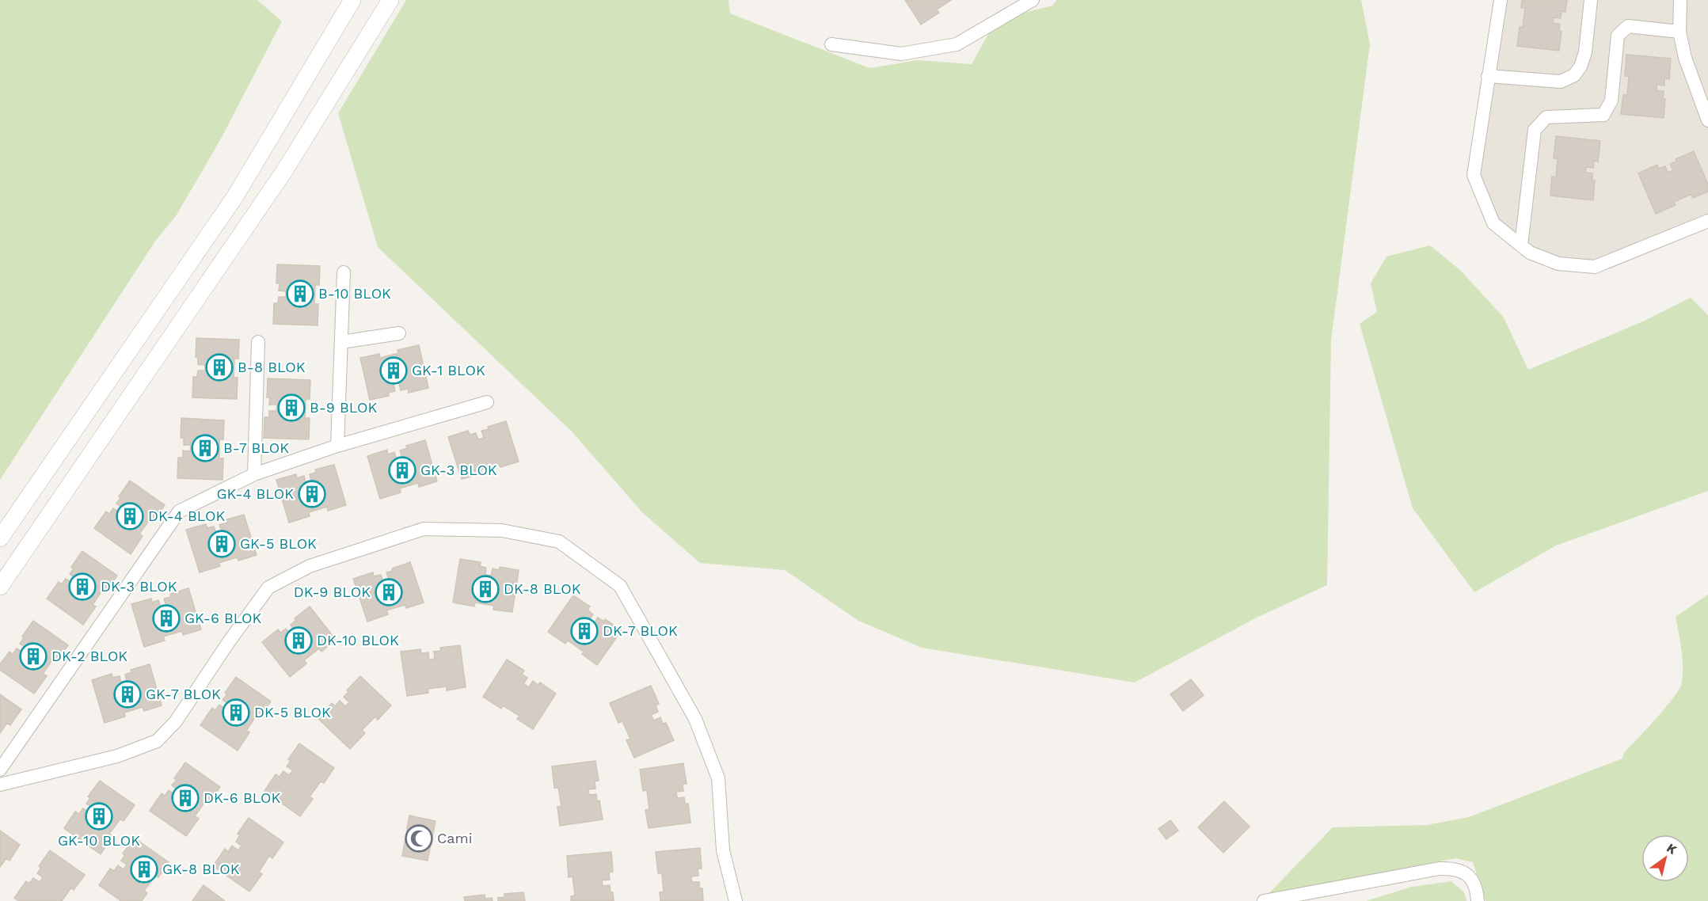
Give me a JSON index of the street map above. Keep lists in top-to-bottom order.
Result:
{
  "places": {
    "building": [
      "B-10 BLOK",
      "B-8 BLOK",
      "GK-1 BLOK",
      "B-9 BLOK",
      "B-7 BLOK",
      "GK-3 BLOK",
      "GK-4 BLOK",
      "DK-4 BLOK",
      "GK-5 BLOK",
      "DK-3 BLOK",
      "DK-8 BLOK",
      "DK-9 BLOK",
      "GK-6 BLOK",
      "DK-7 BLOK",
      "DK-10 BLOK",
      "DK-2 BLOK",
      "GK-7 BLOK",
      "DK-5 BLOK",
      "DK-6 BLOK",
      "GK-10 BLOK",
      "GK-8 BLOK"
    ],
    "mosque": ["Cami"]
  },
  "north": "top right"
}
